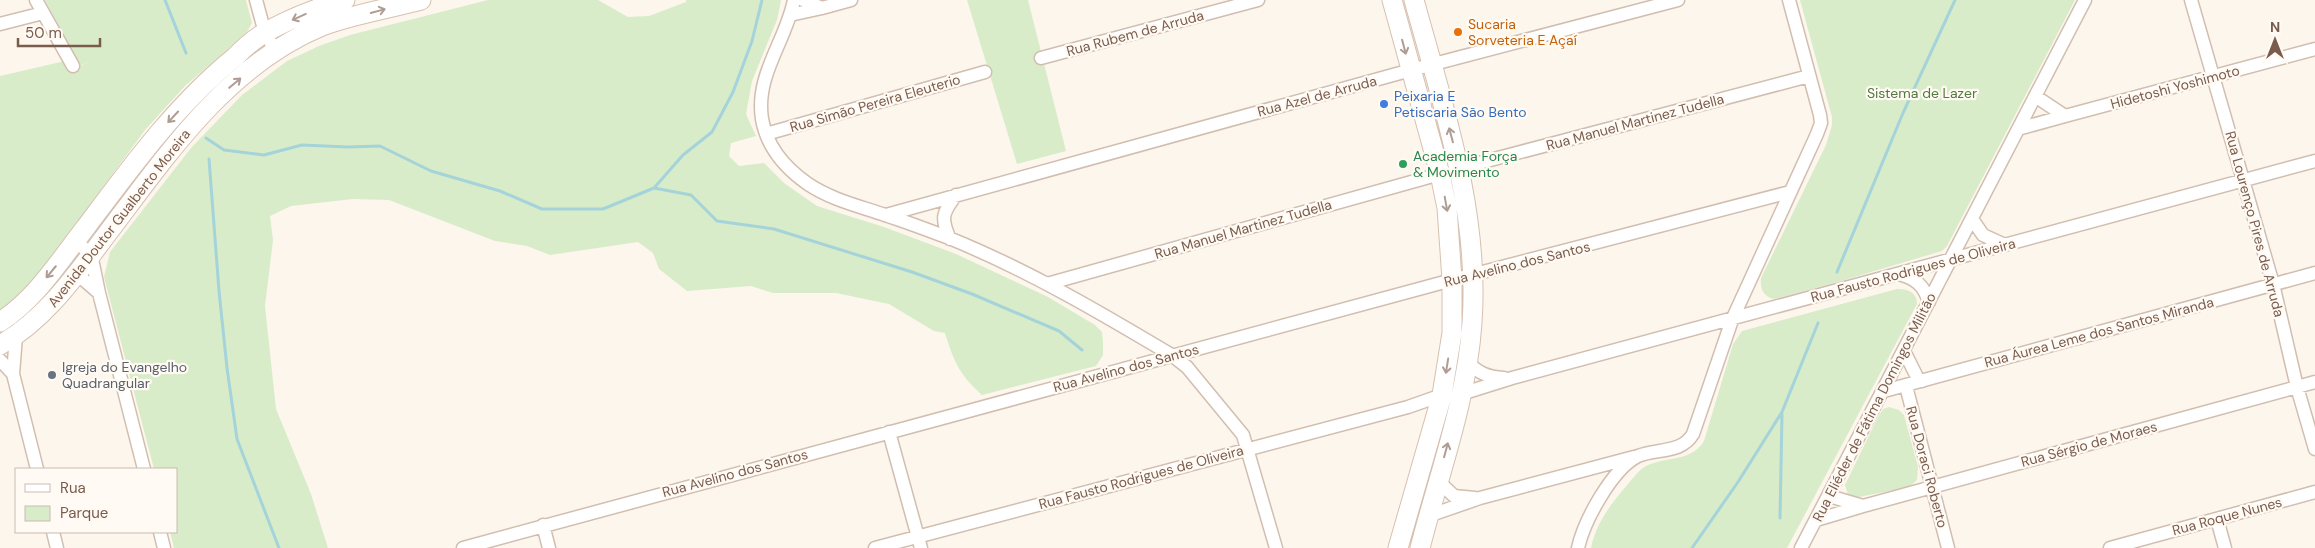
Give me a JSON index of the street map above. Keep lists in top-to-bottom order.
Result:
{
  "streets": {
    "main road": ["Avenida Doutor Gualberto Moreira"],
    "street": [
      "Rua Rubem de Arruda",
      "Hidetoshi Yoshimoto",
      "Rua Azel de Arruda",
      "Rua Simão Pereira Eleuterio",
      "Rua Manuel Martinez Tudella",
      "Rua Lourenço Pires de Arruda",
      "Rua Avelino dos Santos",
      "Rua Fausto Rodrigues de Oliveira",
      "Rua Áurea Leme dos Santos Miranda",
      "Rua Eliéder de Fátima Domingos Militão",
      "Rua Sérgio de Moraes",
      "Rua Doraci Roberto",
      "Rua Roque Nunes"
    ]
  },
  "crossings": [
    ["Hidetoshi Yoshimoto", "Rua Lourenço Pires de Arruda"],
    ["Hidetoshi Yoshimoto", "Rua Eliéder de Fátima Domingos Militão"],
    ["Rua Lourenço Pires de Arruda", "Rua Fausto Rodrigues de Oliveira"],
    ["Rua Lourenço Pires de Arruda", "Rua Áurea Leme dos Santos Miranda"],
    ["Rua Lourenço Pires de Arruda", "Rua Sérgio de Moraes"],
    ["Rua Fausto Rodrigues de Oliveira", "Rua Eliéder de Fátima Domingos Militão"],
    ["Rua Áurea Leme dos Santos Miranda", "Rua Eliéder de Fátima Domingos Militão"],
    ["Rua Áurea Leme dos Santos Miranda", "Rua Doraci Roberto"],
    ["Rua Eliéder de Fátima Domingos Militão", "Rua Sérgio de Moraes"],
    ["Rua Sérgio de Moraes", "Rua Doraci Roberto"]
  ],
  "parks": ["Sistema de Lazer"],
  "places": [
    "Sucaria Sorveteria E Açaí",
    "Peixaria E Petiscaria São Bento",
    "Academia Força & Movimento",
    "Igreja do Evangelho Quadrangular"
  ],
  "legend": ["Rua", "Parque"],
  "scale_bar": "50 m",
  "north": "top"
}
